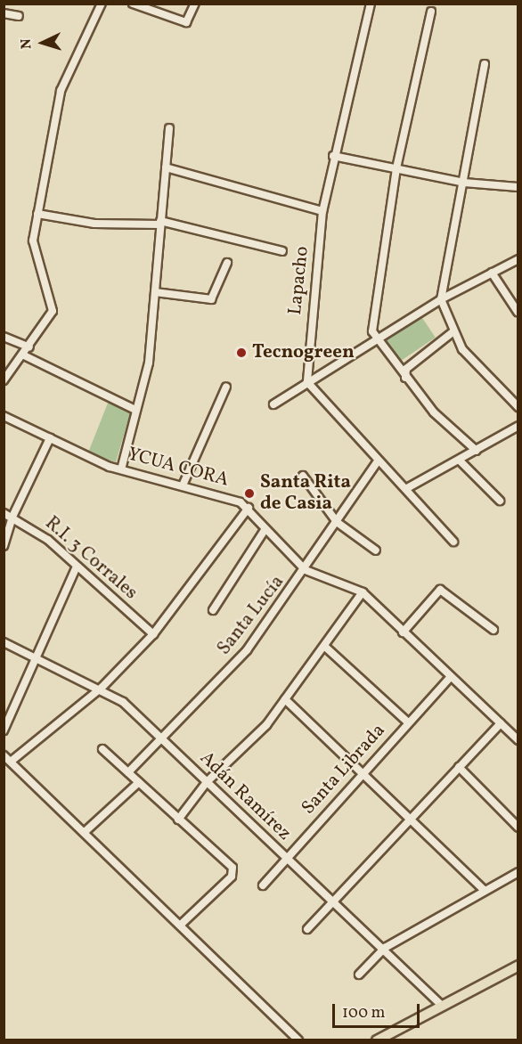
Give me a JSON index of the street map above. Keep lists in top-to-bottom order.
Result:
{
  "streets": {
    "street": [
      "Lapacho",
      "YCUA CORA",
      "R.I. 3 Corrales",
      "Santa Lucía",
      "Santa Librada",
      "Adán Ramírez"
    ]
  },
  "crossings": [
    ["YCUA CORA", "Santa Lucía"],
    ["YCUA CORA", "Santa Librada"],
    ["Santa Lucía", "Adán Ramírez"],
    ["Santa Librada", "Adán Ramírez"]
  ],
  "places": ["Tecnogreen", "Santa Rita de Casia"],
  "scale_bar": "100 m",
  "north": "left"
}
